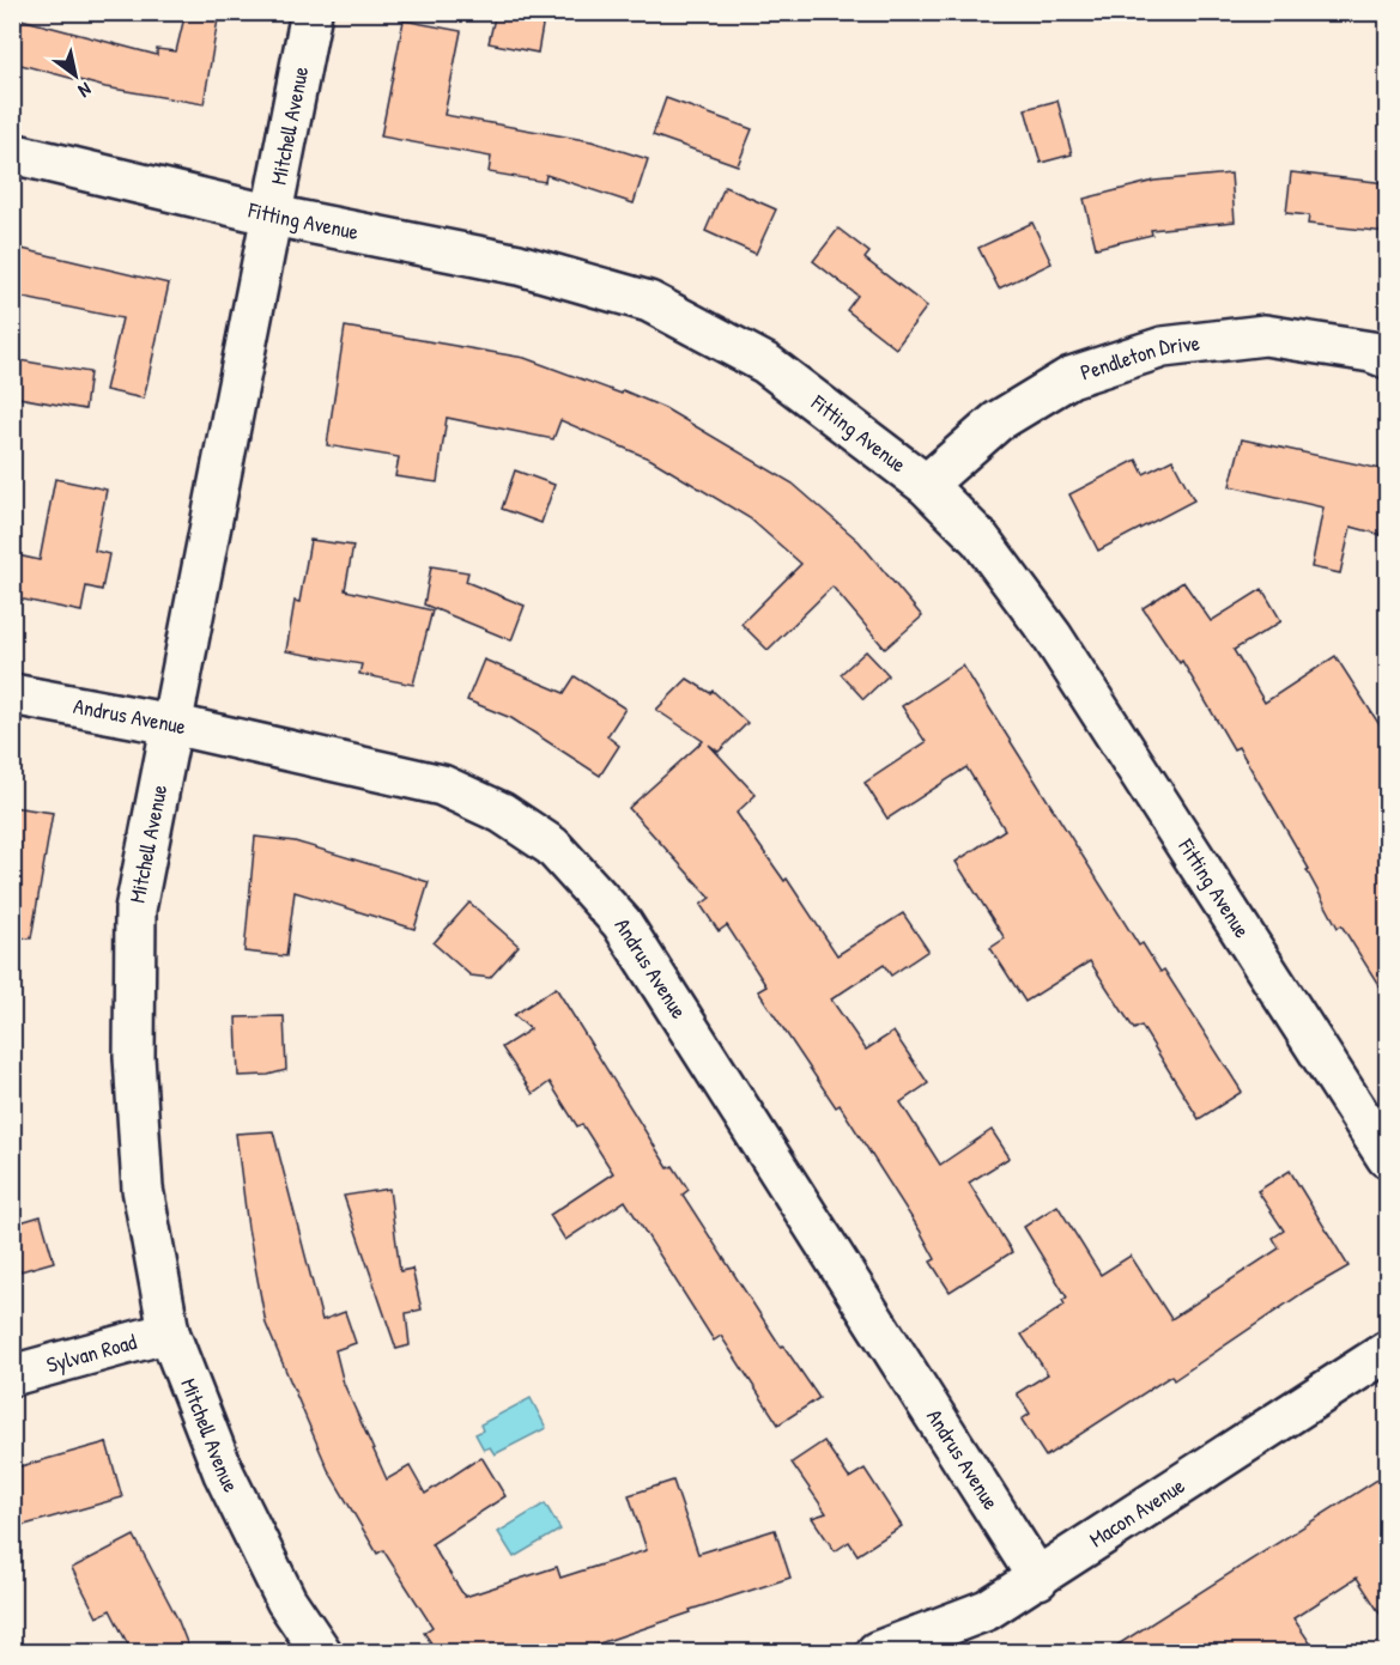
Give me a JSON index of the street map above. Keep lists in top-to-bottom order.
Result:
{
  "streets": {
    "street": [
      "Mitchell Avenue",
      "Fitting Avenue",
      "Pendleton Drive",
      "Andrus Avenue",
      "Sylvan Road",
      "Macon Avenue"
    ]
  },
  "crossings": [
    ["Mitchell Avenue", "Fitting Avenue"],
    ["Mitchell Avenue", "Andrus Avenue"],
    ["Mitchell Avenue", "Sylvan Road"],
    ["Fitting Avenue", "Pendleton Drive"],
    ["Andrus Avenue", "Macon Avenue"]
  ],
  "north": "bottom right"
}
